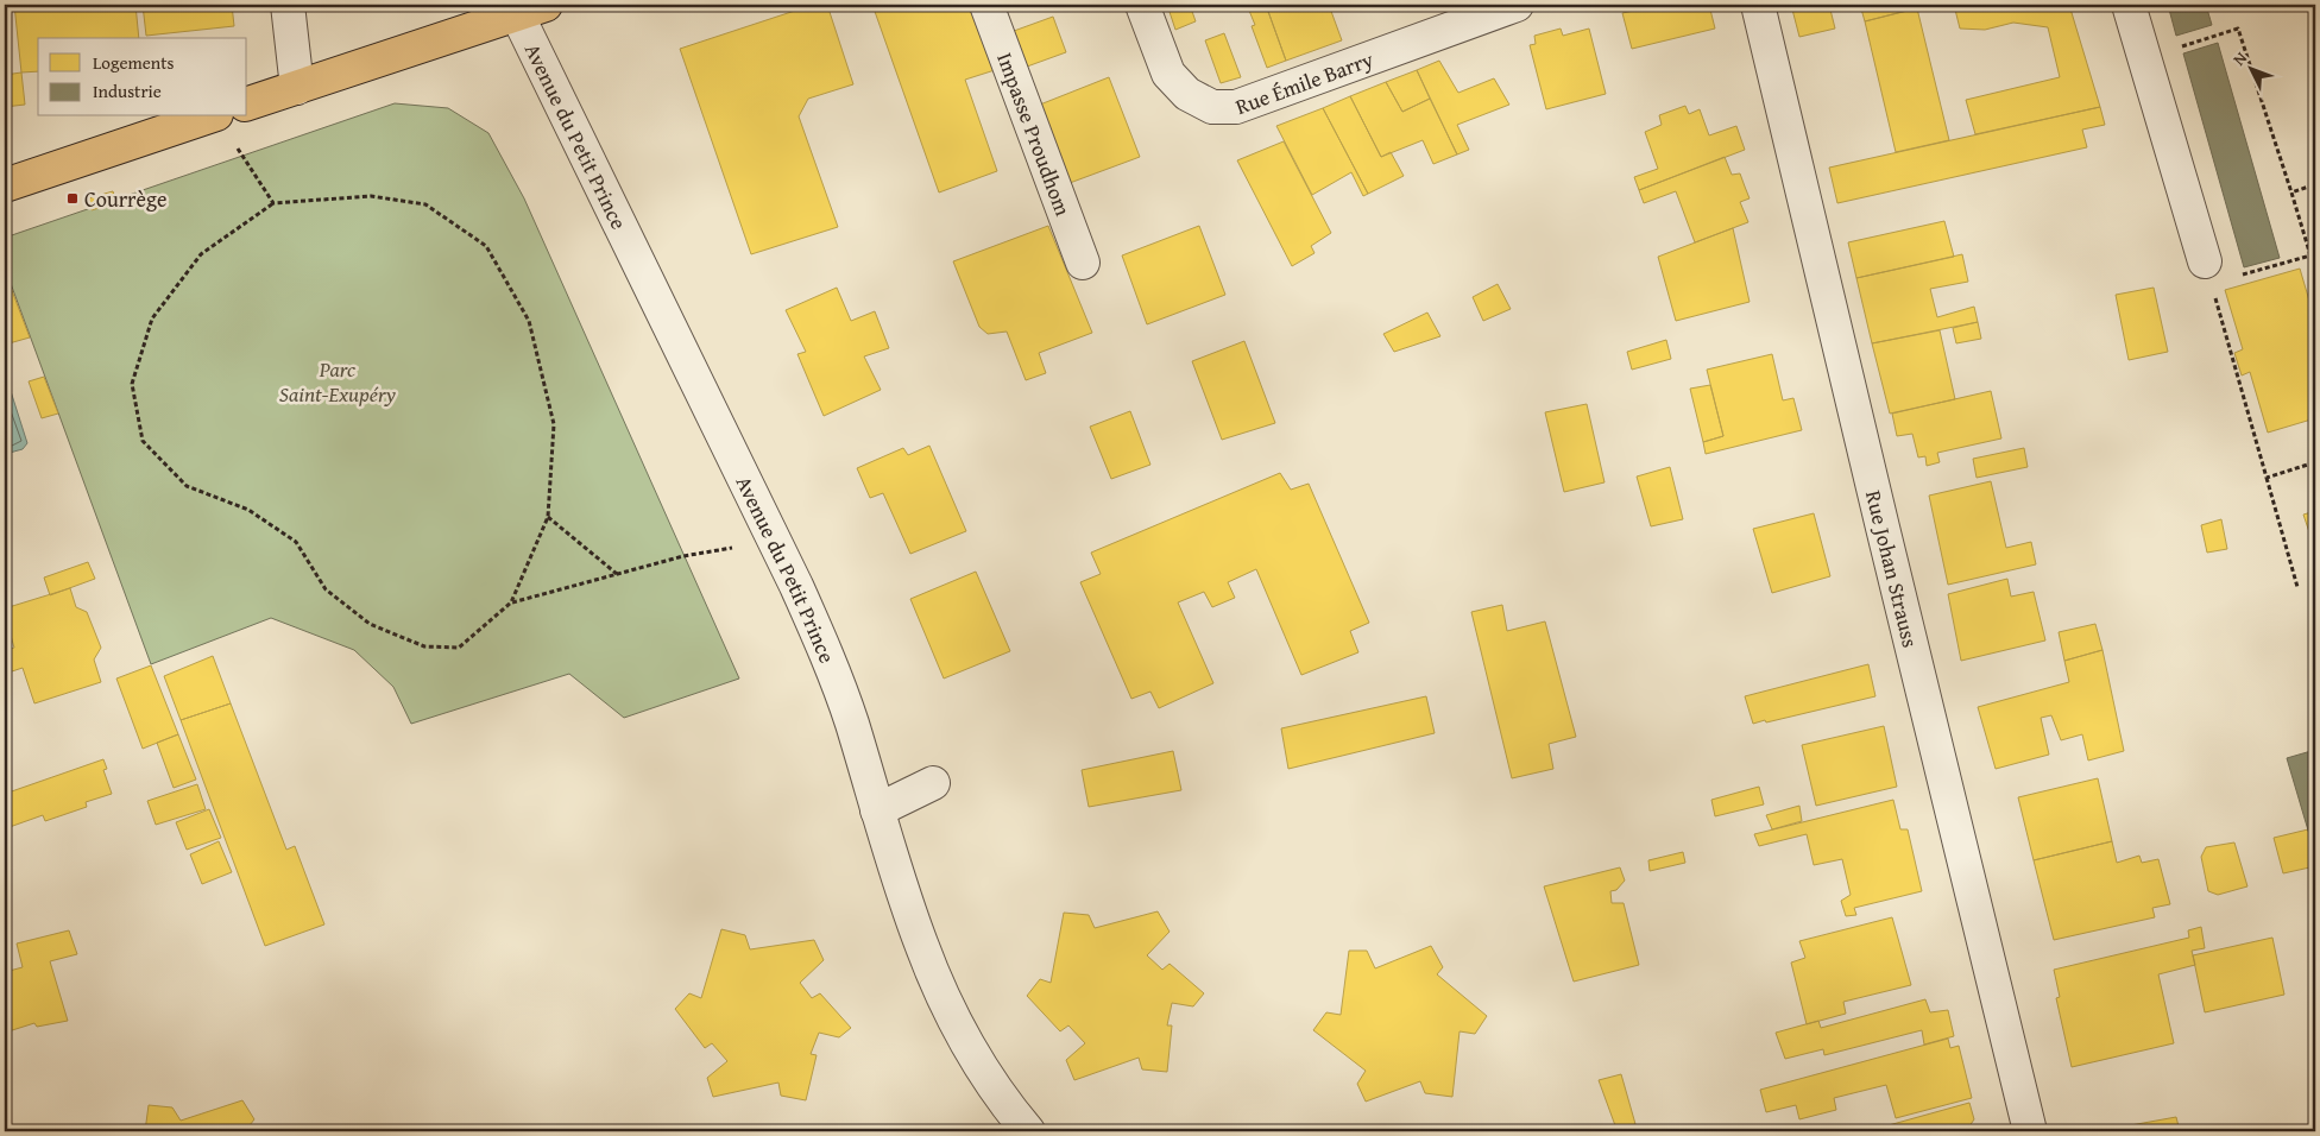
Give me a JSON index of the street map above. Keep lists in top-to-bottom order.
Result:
{
  "streets": {
    "street": [
      "Rue Émile Barry",
      "Impasse Proudhom",
      "Avenue du Petit Prince",
      "Rue Johan Strauss"
    ]
  },
  "parks": ["Parc Saint-Exupéry"],
  "places": {
    "transit": ["Courrège"]
  },
  "legend": ["Logements", "Industrie"],
  "north": "top left"
}
